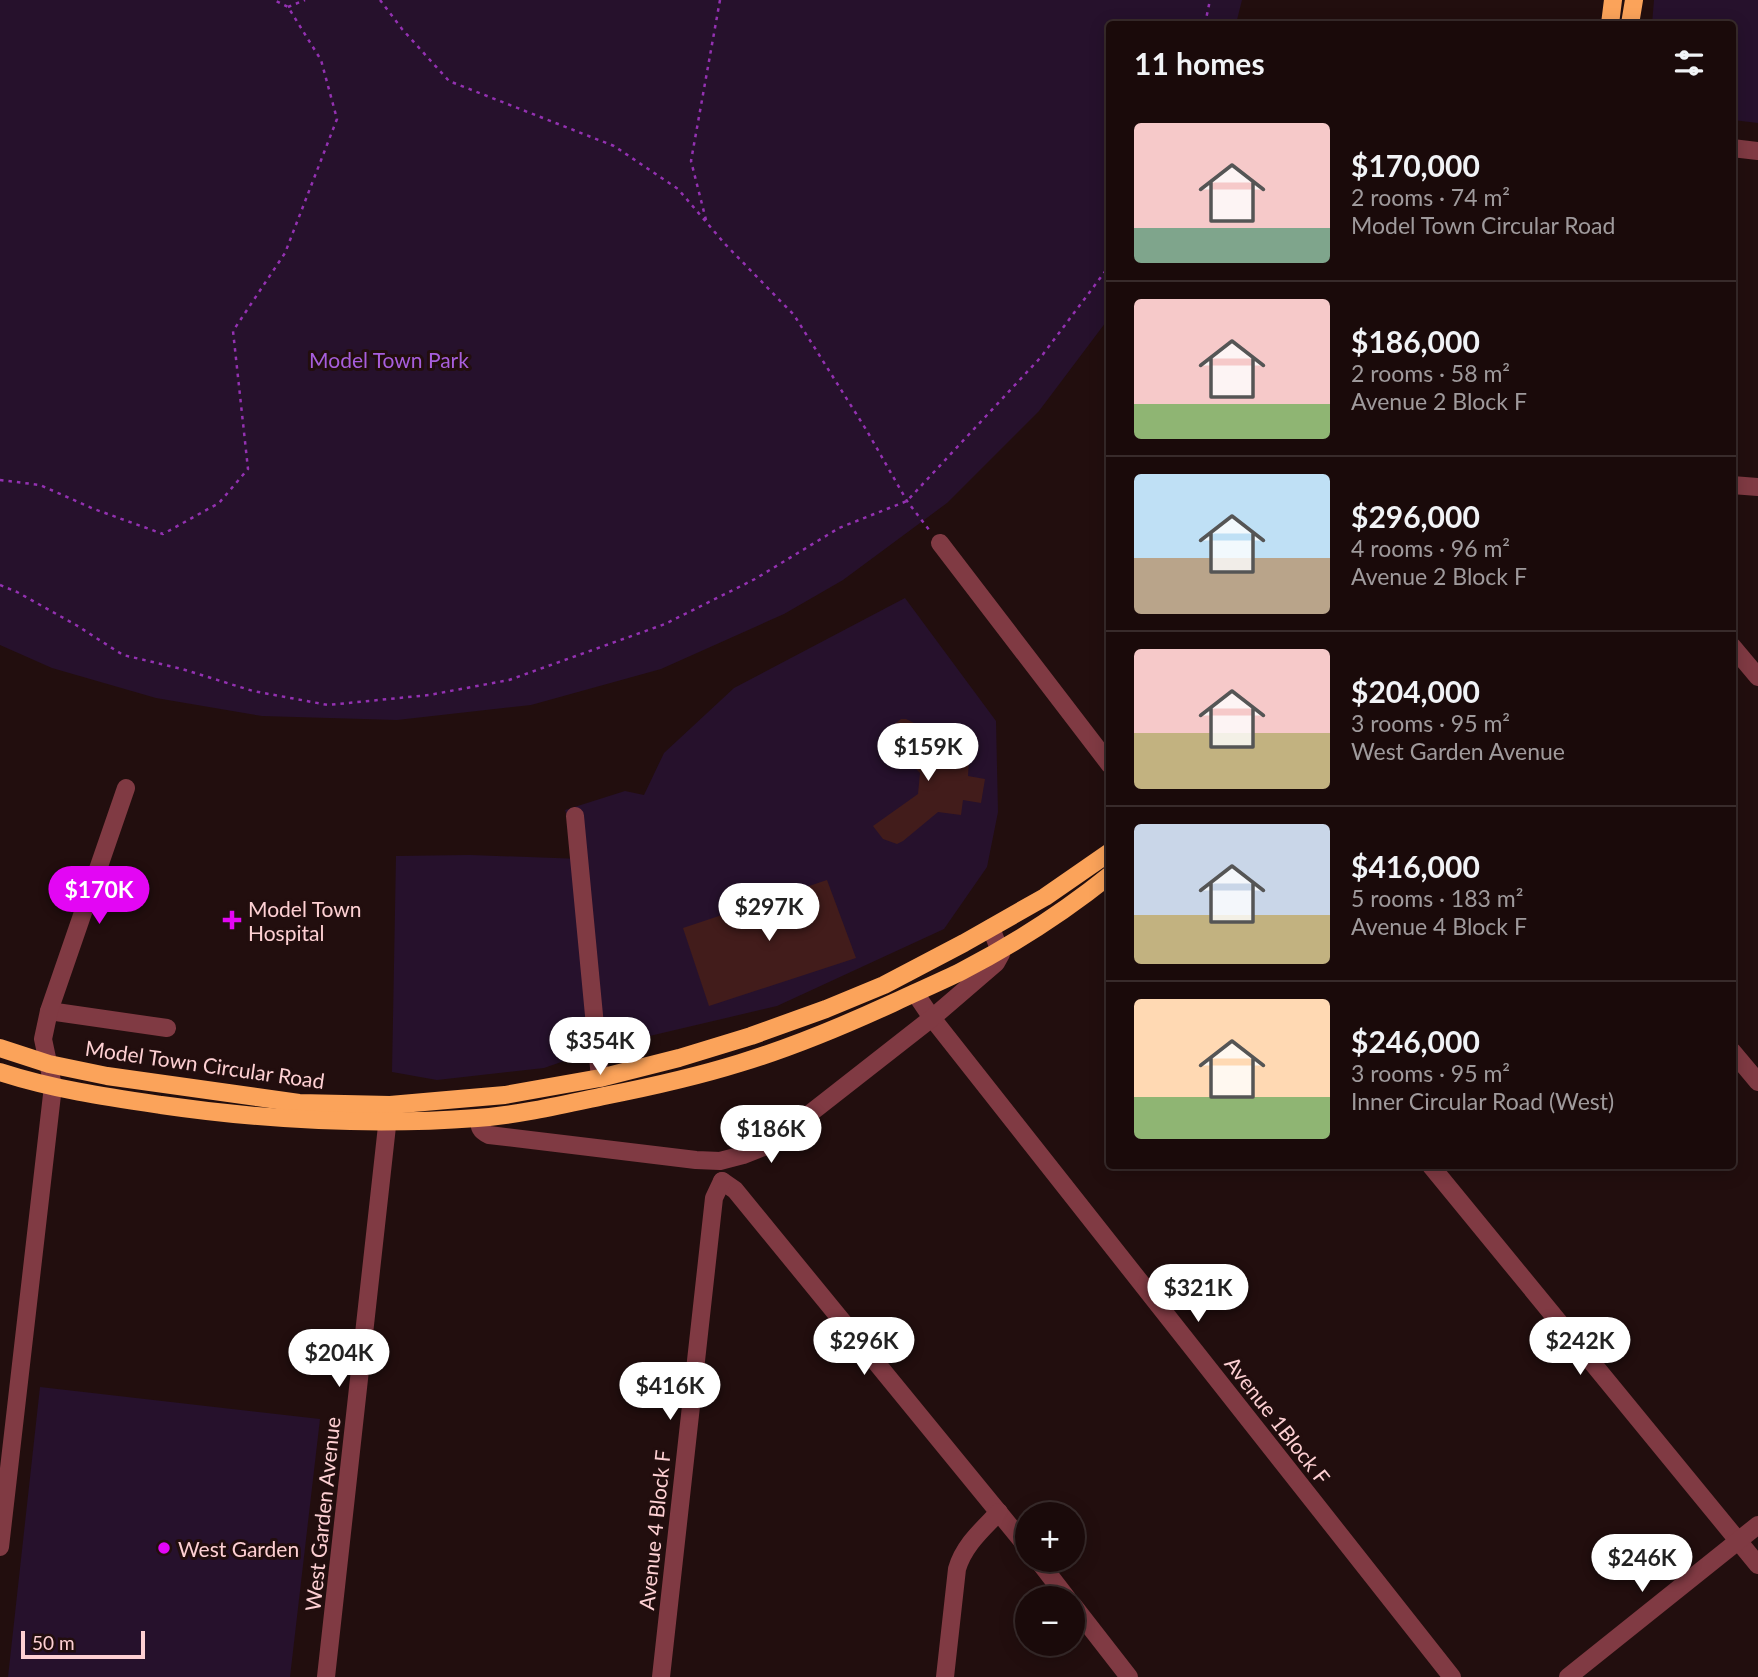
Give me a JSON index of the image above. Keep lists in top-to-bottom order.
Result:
{
  "streets": {
    "main road": ["Model Town Circular Road"],
    "street": ["Avenue 1Block F", "West Garden Avenue", "Avenue 4 Block F"]
  },
  "crossings": [
    ["Model Town Circular Road", "Avenue 1Block F"],
    ["Model Town Circular Road", "West Garden Avenue"]
  ],
  "parks": ["Model Town Park"],
  "places": {
    "health": ["Model Town Hospital"],
    "other": ["West Garden"]
  },
  "scale_bar": "50 m",
  "page": {
    "heading": "11 homes",
    "list": [
      {
        "name": "$170,000",
        "note": "2 rooms · 74 m² · Model Town Circular Road"
      },
      {
        "name": "$186,000",
        "note": "2 rooms · 58 m² · Avenue 2 Block F"
      },
      {
        "name": "$296,000",
        "note": "4 rooms · 96 m² · Avenue 2 Block F"
      },
      {
        "name": "$204,000",
        "note": "3 rooms · 95 m² · West Garden Avenue"
      },
      {
        "name": "$416,000",
        "note": "5 rooms · 183 m² · Avenue 4 Block F"
      },
      {
        "name": "$246,000",
        "note": "3 rooms · 95 m² · Inner Circular Road (West)"
      }
    ],
    "price": [
      "$159K",
      "$170K",
      "$297K",
      "$354K",
      "$186K",
      "$321K",
      "$296K",
      "$242K",
      "$204K",
      "$416K",
      "$246K"
    ],
    "map_buttons": ["+", "−"],
    "scale": "50 m"
  }
}
